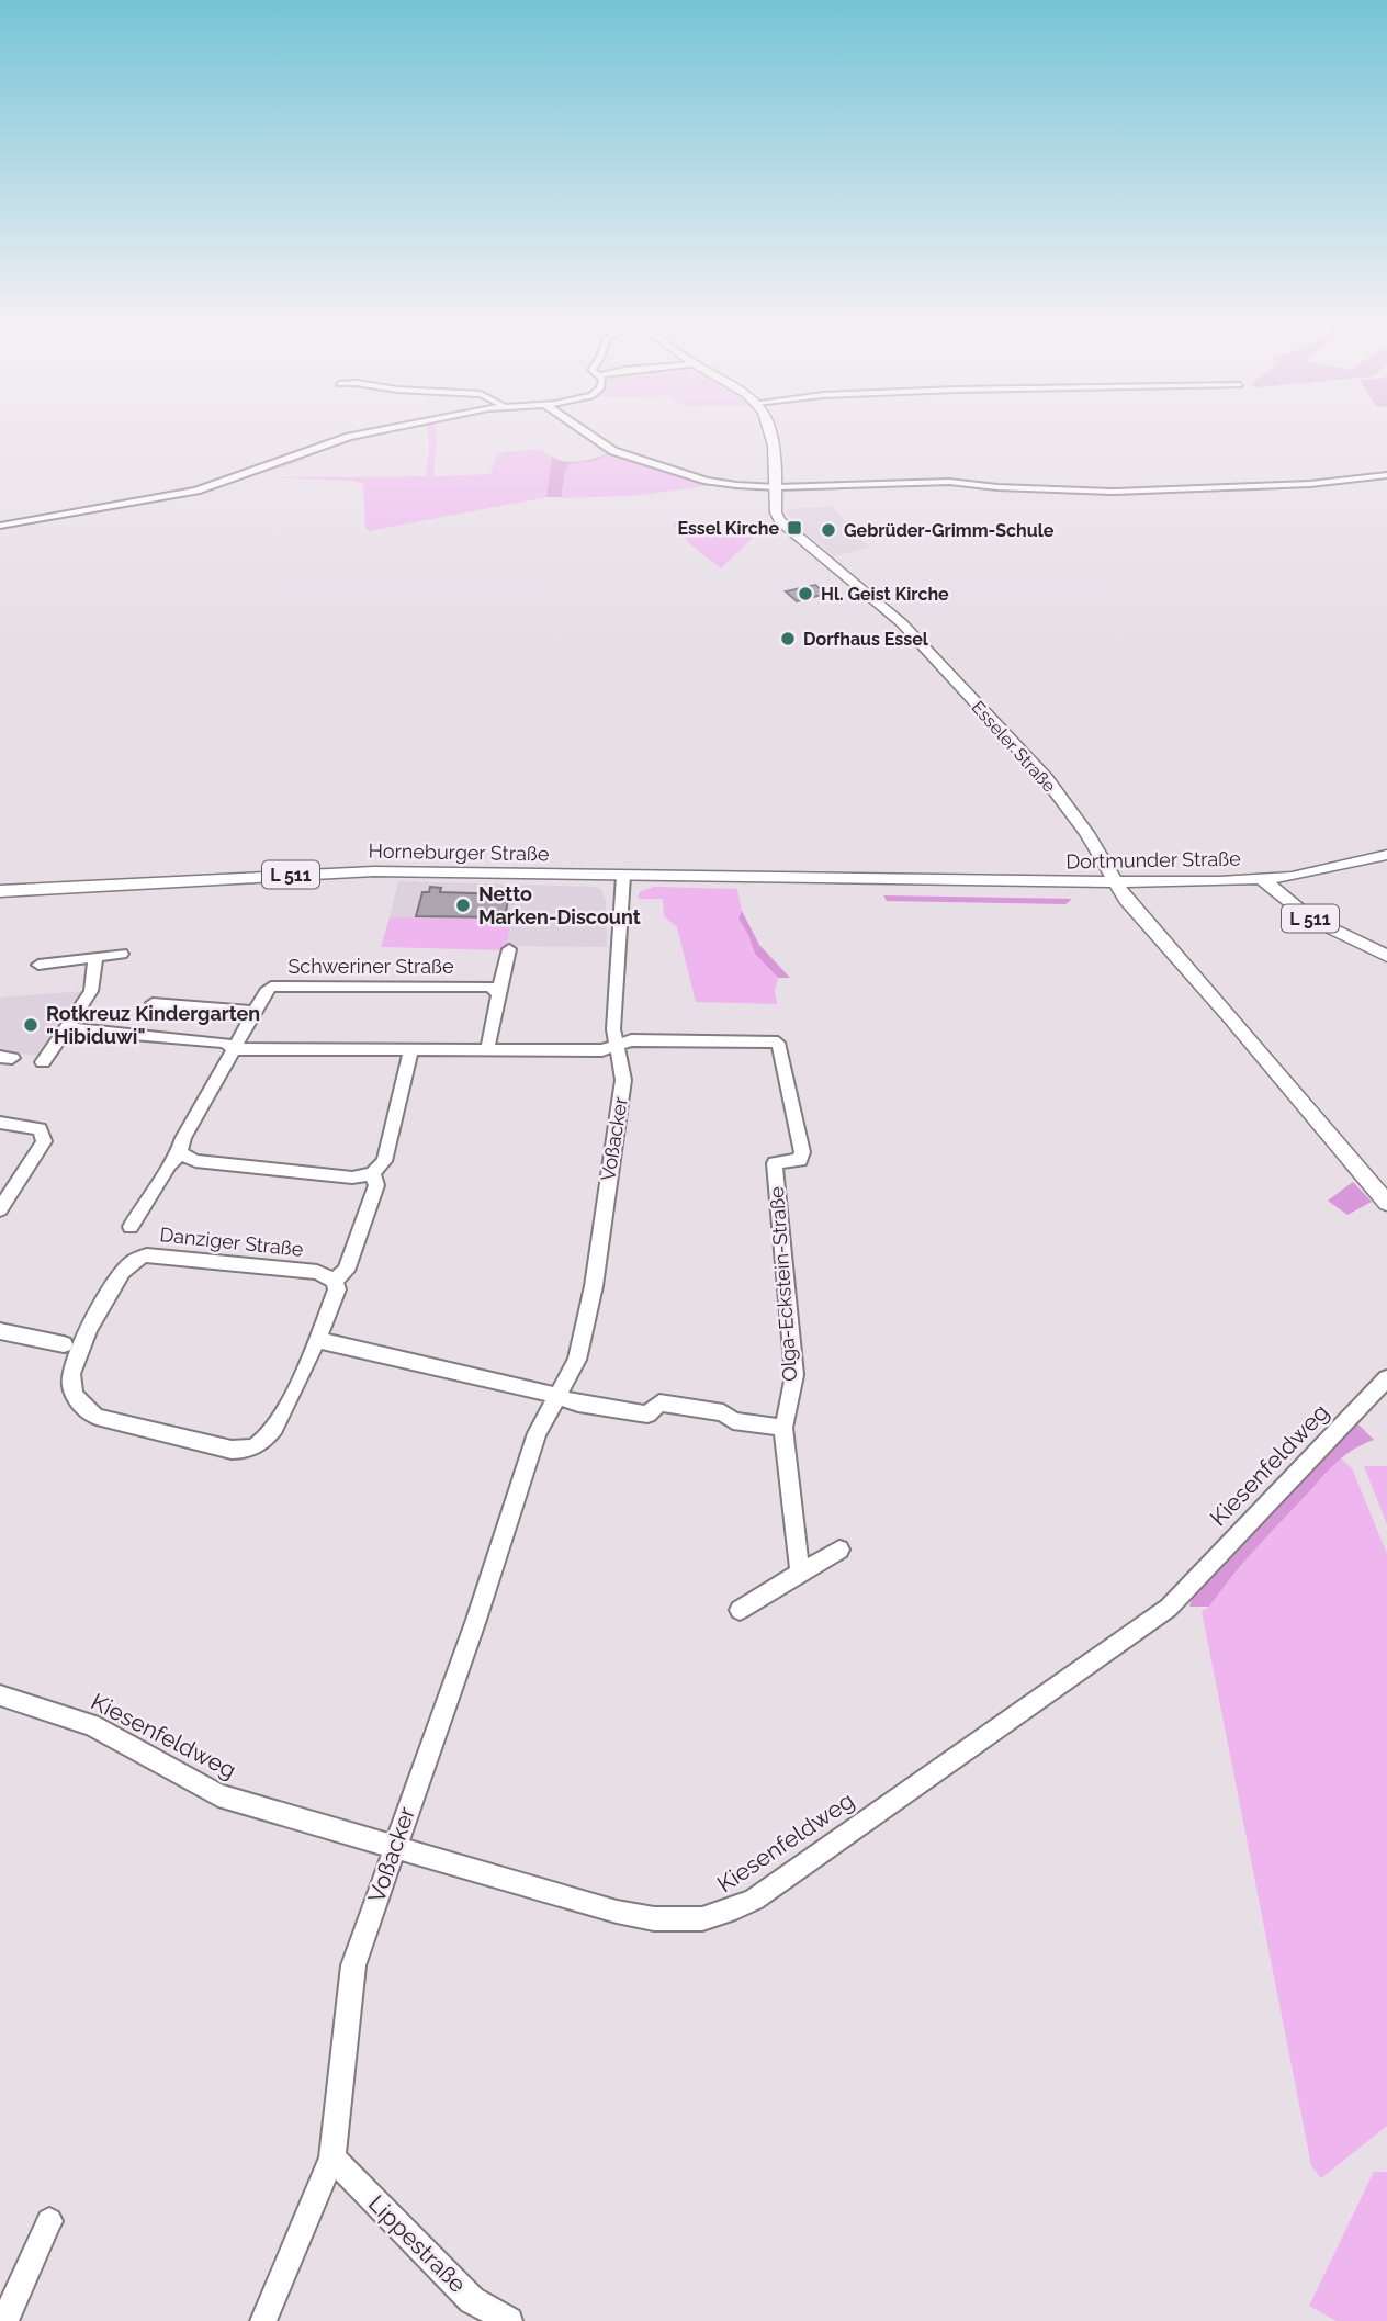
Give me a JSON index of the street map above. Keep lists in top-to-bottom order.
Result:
{
  "streets": {
    "main road": [
      "Esseler Straße",
      "Horneburger Straße",
      "Dortmunder Straße",
      "L 511"
    ],
    "street": [
      "Schweriner Straße",
      "Voßacker",
      "Danziger Straße",
      "Olga-Eckstein-Straße",
      "Kiesenfeldweg",
      "Lippestraße"
    ]
  },
  "crossings": [
    ["Esseler Straße", "Dortmunder Straße"],
    ["Horneburger Straße", "Dortmunder Straße"],
    ["Horneburger Straße", "Voßacker"],
    ["Dortmunder Straße", "L 511"],
    ["Voßacker", "Olga-Eckstein-Straße"],
    ["Voßacker", "Kiesenfeldweg"],
    ["Voßacker", "Lippestraße"]
  ],
  "places": {
    "transit": ["Essel Kirche"],
    "other": [
      "Gebrüder-Grimm-Schule",
      "Hl. Geist Kirche",
      "Dorfhaus Essel",
      "Netto Marken-Discount",
      "Rotkreuz Kindergarten \"Hibiduwi\""
    ]
  }
}
